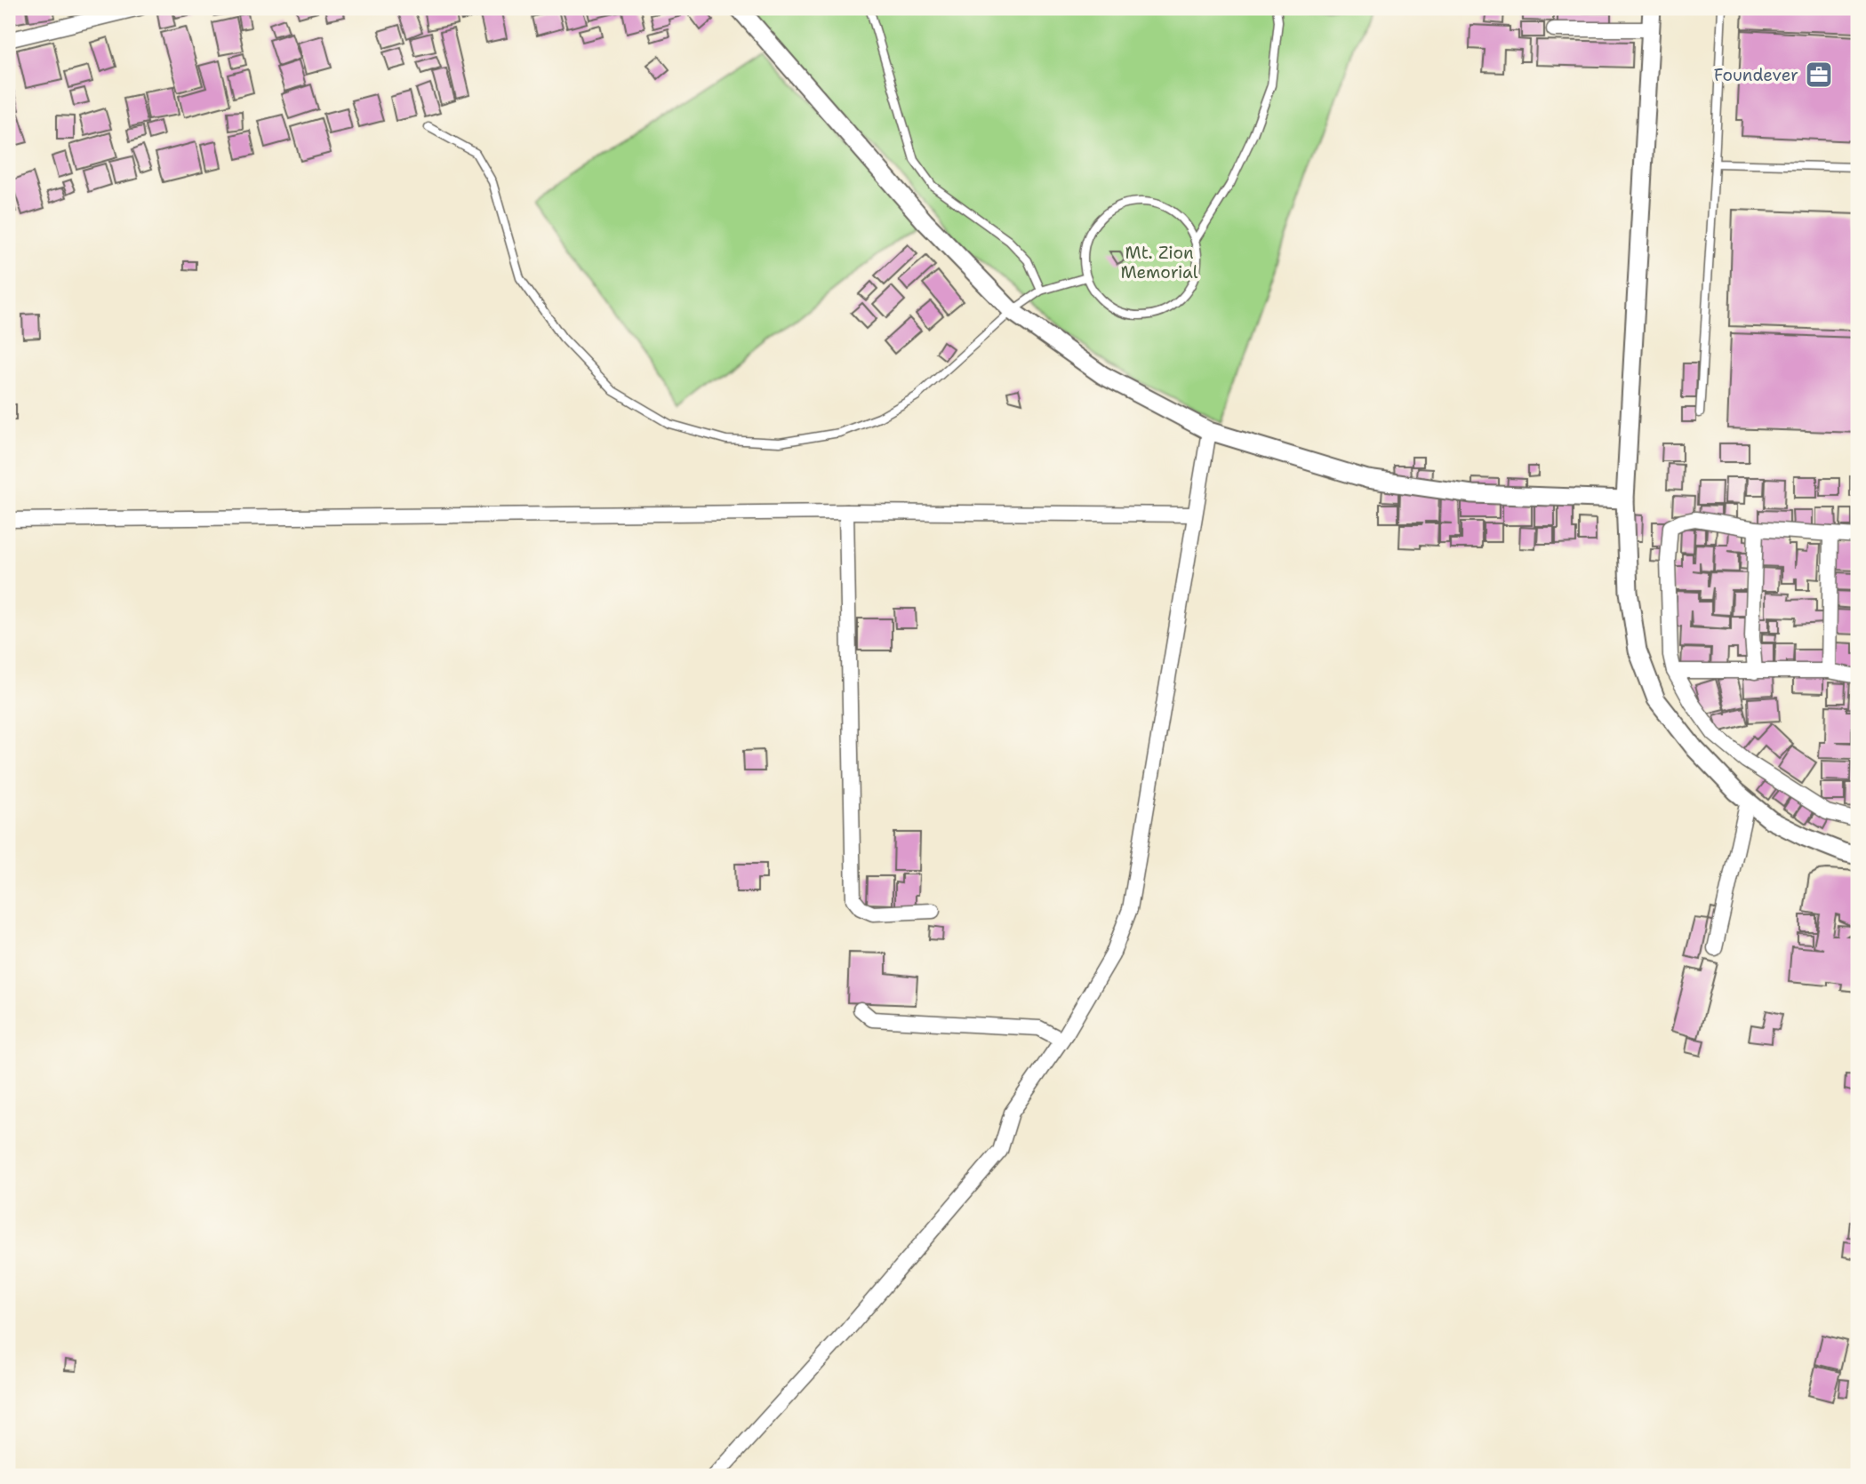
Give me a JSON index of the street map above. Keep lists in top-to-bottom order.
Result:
{
  "parks": ["Mt. Zion Memorial"],
  "places": {
    "office": ["Foundever"]
  }
}
